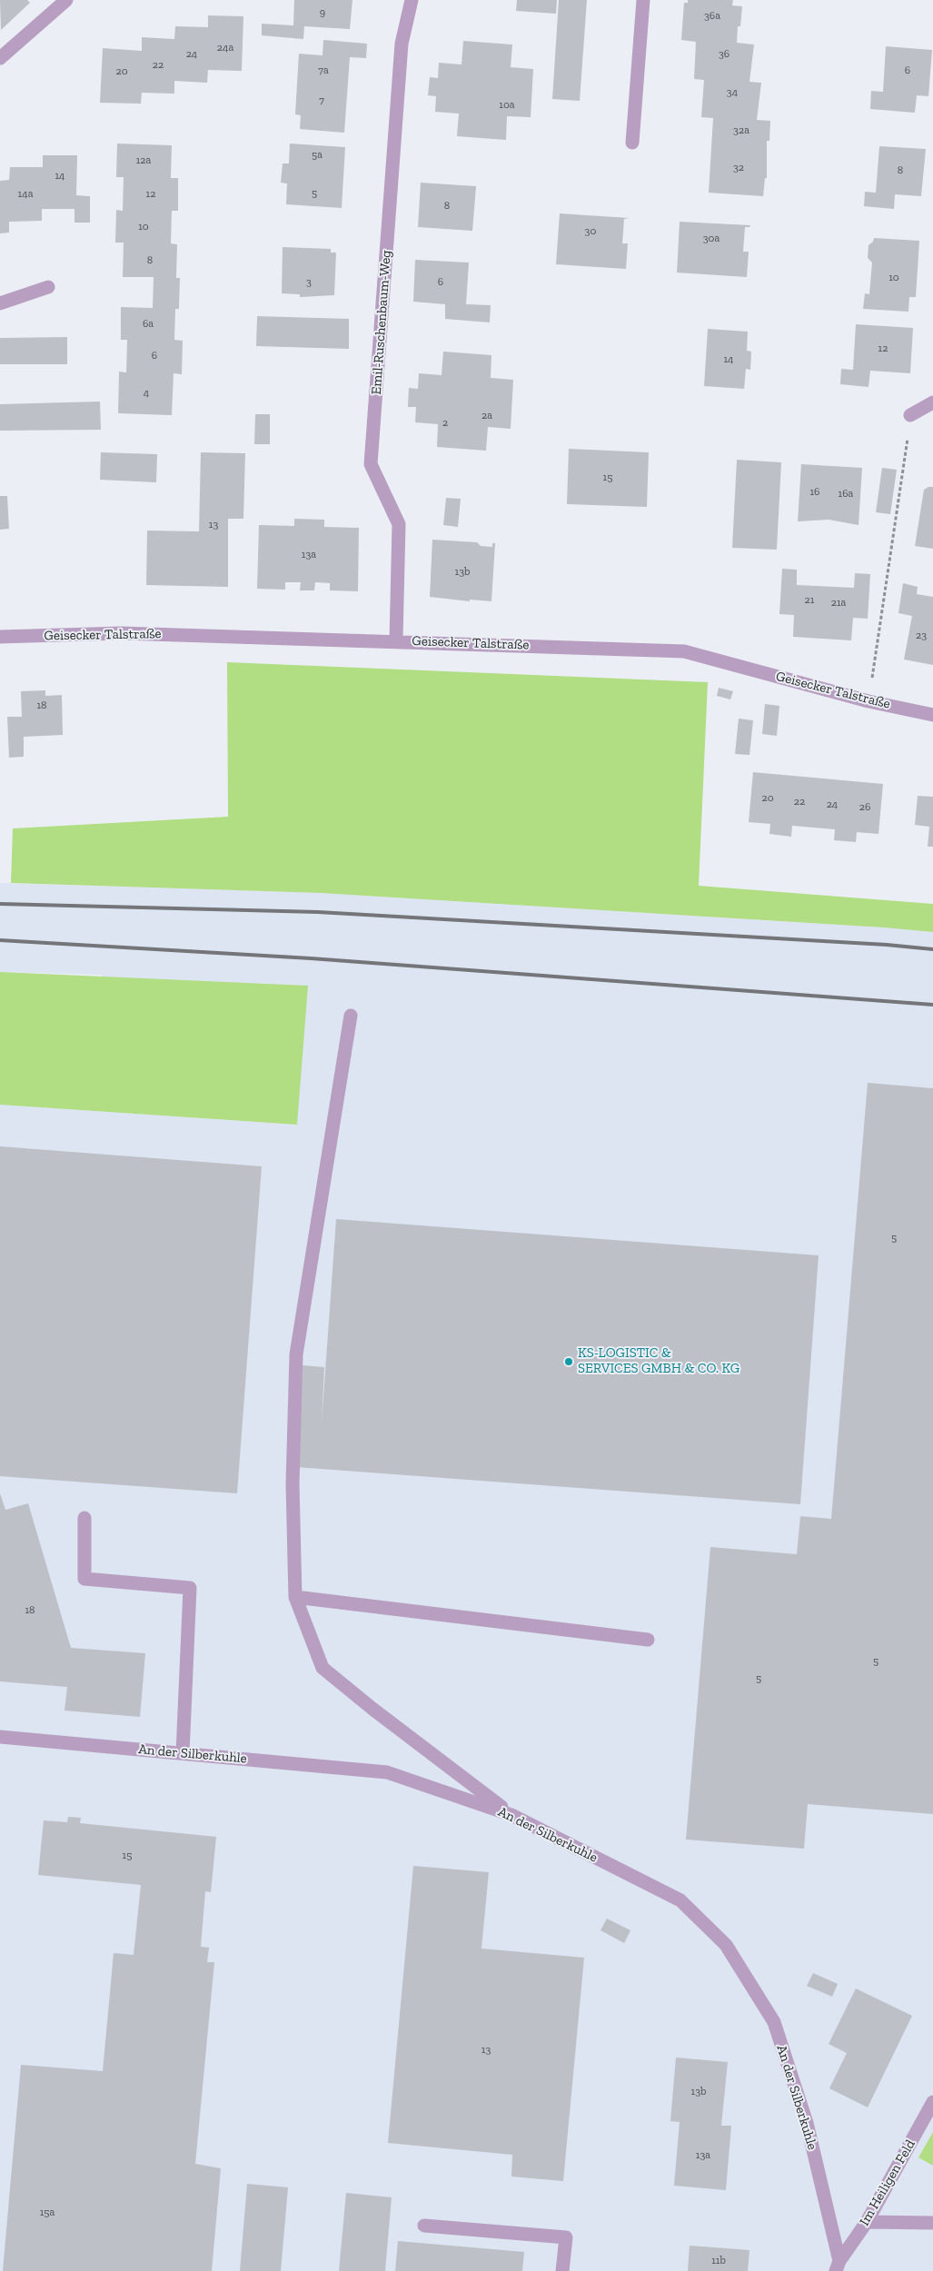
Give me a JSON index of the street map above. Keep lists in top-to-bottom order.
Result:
{
  "streets": {
    "street": [
      "Emil-Ruschenbaum-Weg",
      "Geisecker Talstraße",
      "An der Silberkuhle",
      "Im Heiligen Feld"
    ]
  },
  "crossings": [
    ["Emil-Ruschenbaum-Weg", "Geisecker Talstraße"],
    ["An der Silberkuhle", "Im Heiligen Feld"]
  ],
  "places": ["KS-LOGISTIC & SERVICES GMBH & CO. KG"],
  "house_numbers": [
    "9",
    "36a",
    "24a",
    "24",
    "36",
    "22",
    "7a",
    "6",
    "20",
    "34",
    "7",
    "10a",
    "32a",
    "5a",
    "12a",
    "32",
    "8",
    "14",
    "5",
    "14a",
    "12",
    "8",
    "10",
    "30",
    "30a",
    "8",
    "10",
    "3",
    "6",
    "6a",
    "12",
    "6",
    "14",
    "4",
    "2a",
    "2",
    "15",
    "16",
    "16a",
    "13",
    "13a",
    "13b",
    "21",
    "21a",
    "23",
    "18",
    "20",
    "22",
    "24",
    "26",
    "5",
    "18",
    "5",
    "5",
    "15",
    "13",
    "13b",
    "13a",
    "15a",
    "11b"
  ]
}
